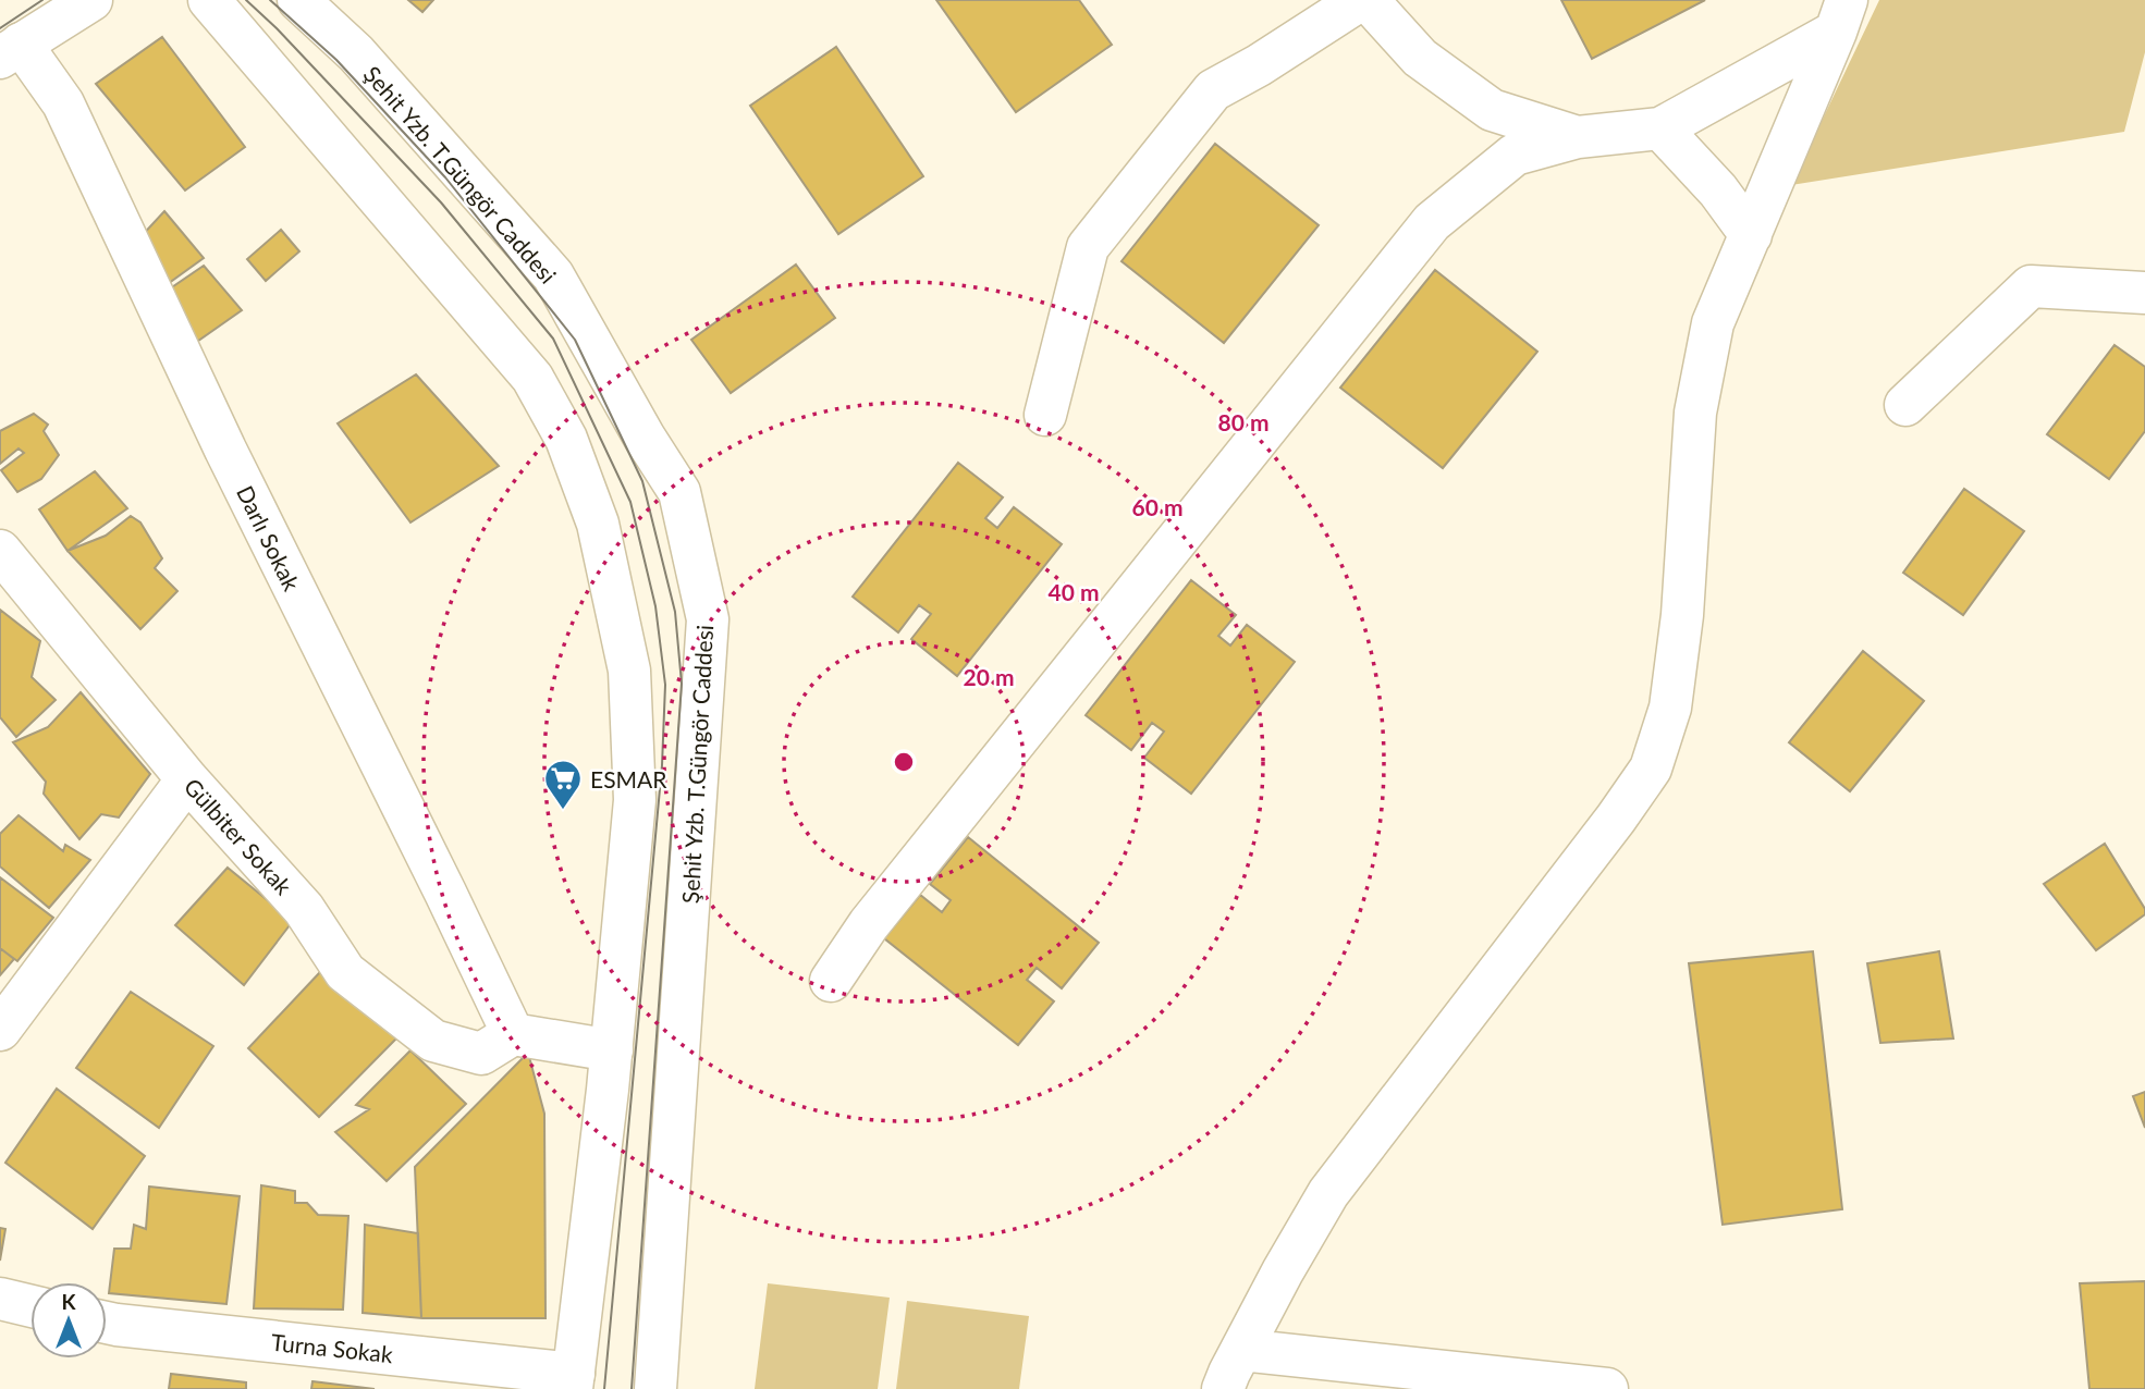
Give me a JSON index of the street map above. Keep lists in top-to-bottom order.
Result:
{
  "streets": {
    "street": [
      "Şehit Yzb. T.Güngör Caddesi",
      "Darlı Sokak",
      "Gülbiter Sokak",
      "Turna Sokak"
    ]
  },
  "crossings": [
    ["Darlı Sokak", "Gülbiter Sokak"]
  ],
  "places": {
    "supermarket": ["ESMAR"]
  },
  "north": "top",
  "rings": [
    "80 m",
    "60 m",
    "40 m",
    "20 m"
  ]
}
